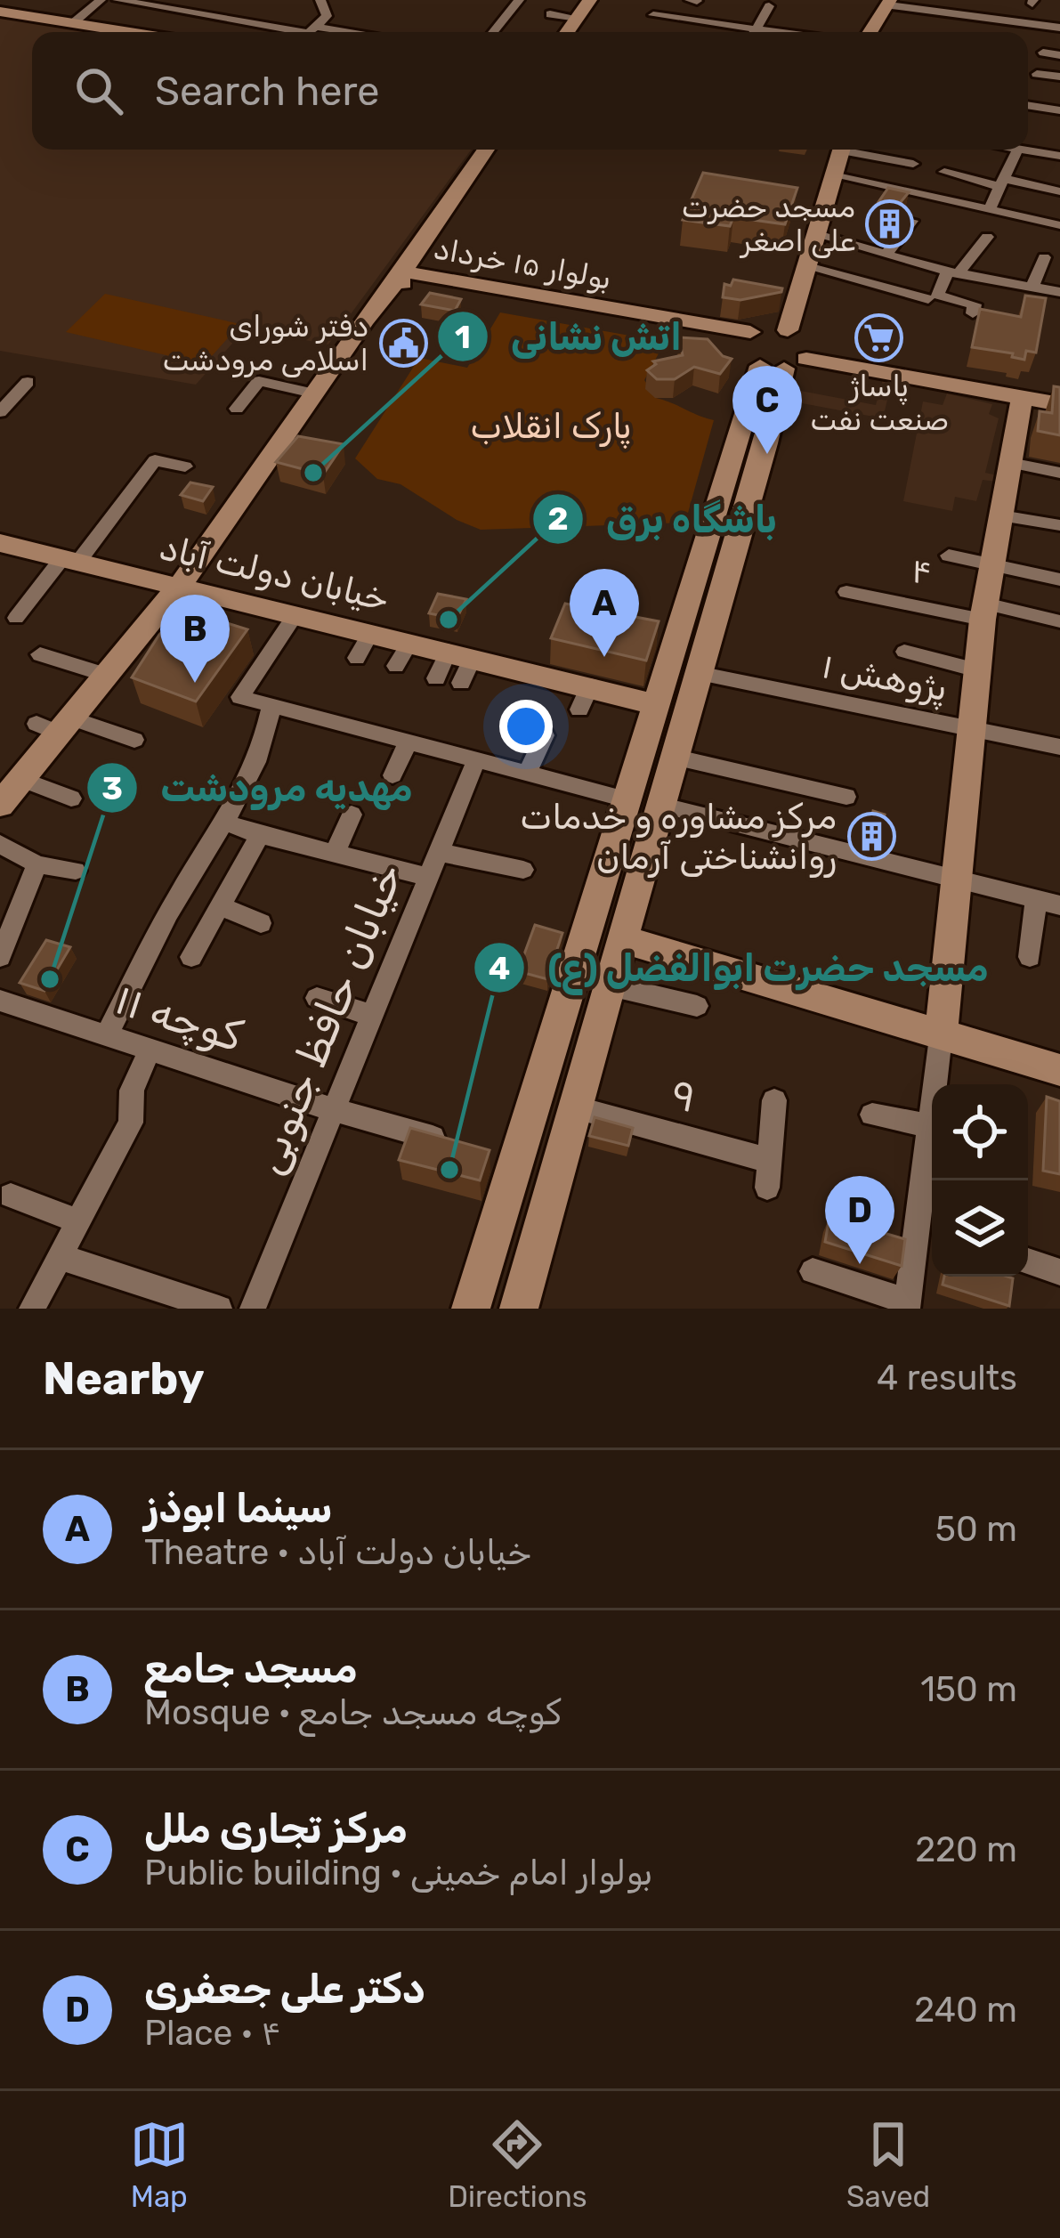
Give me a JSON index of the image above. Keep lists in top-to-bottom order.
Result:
{
  "streets": {
    "main road": ["بولوار ۱۵ خرداد", "خیابان دولت آباد"],
    "street": [
      "۴",
      "پژوهش ۱",
      "کوچه ۱۱",
      "خیابان حافظ جنوبی",
      "۹"
    ]
  },
  "crossings": [
    ["کوچه ۱۱", "خیابان حافظ جنوبی"]
  ],
  "parks": ["پارک انقلاب"],
  "places": {
    "building": ["مسجد حضرت علی اصغر", "مرکز مشاوره و خدمات روانشناختی آرمان"],
    "supermarket": ["پاساژ صنعت نفت"],
    "public building": ["دفتر شورای اسلامی مرودشت"],
    "other": [
      "اتش نشانی",
      "باشگاه برق",
      "مهدیه مرودشت",
      "مسجد حضرت ابوالفضل (ع)"
    ]
  },
  "page": {
    "search": "Search here",
    "pins": [
      "C",
      "A",
      "B",
      "D"
    ],
    "heading": ["Nearby", "4 results"],
    "list": [
      {
        "mark": "A",
        "name": "سینما ابوذز",
        "note": "Theatre · خیابان دولت آباد",
        "value": "50 m"
      },
      {
        "mark": "B",
        "name": "مسجد جامع",
        "note": "Mosque · کوچه مسجد جامع",
        "value": "150 m"
      },
      {
        "mark": "C",
        "name": "مرکز تجاری ملل",
        "note": "Public building · بولوار امام خمینی",
        "value": "220 m"
      },
      {
        "mark": "D",
        "name": "دکتر علی جعفری",
        "note": "Place · ۴",
        "value": "240 m"
      }
    ],
    "nav": ["Map", "Directions", "Saved"]
  }
}
